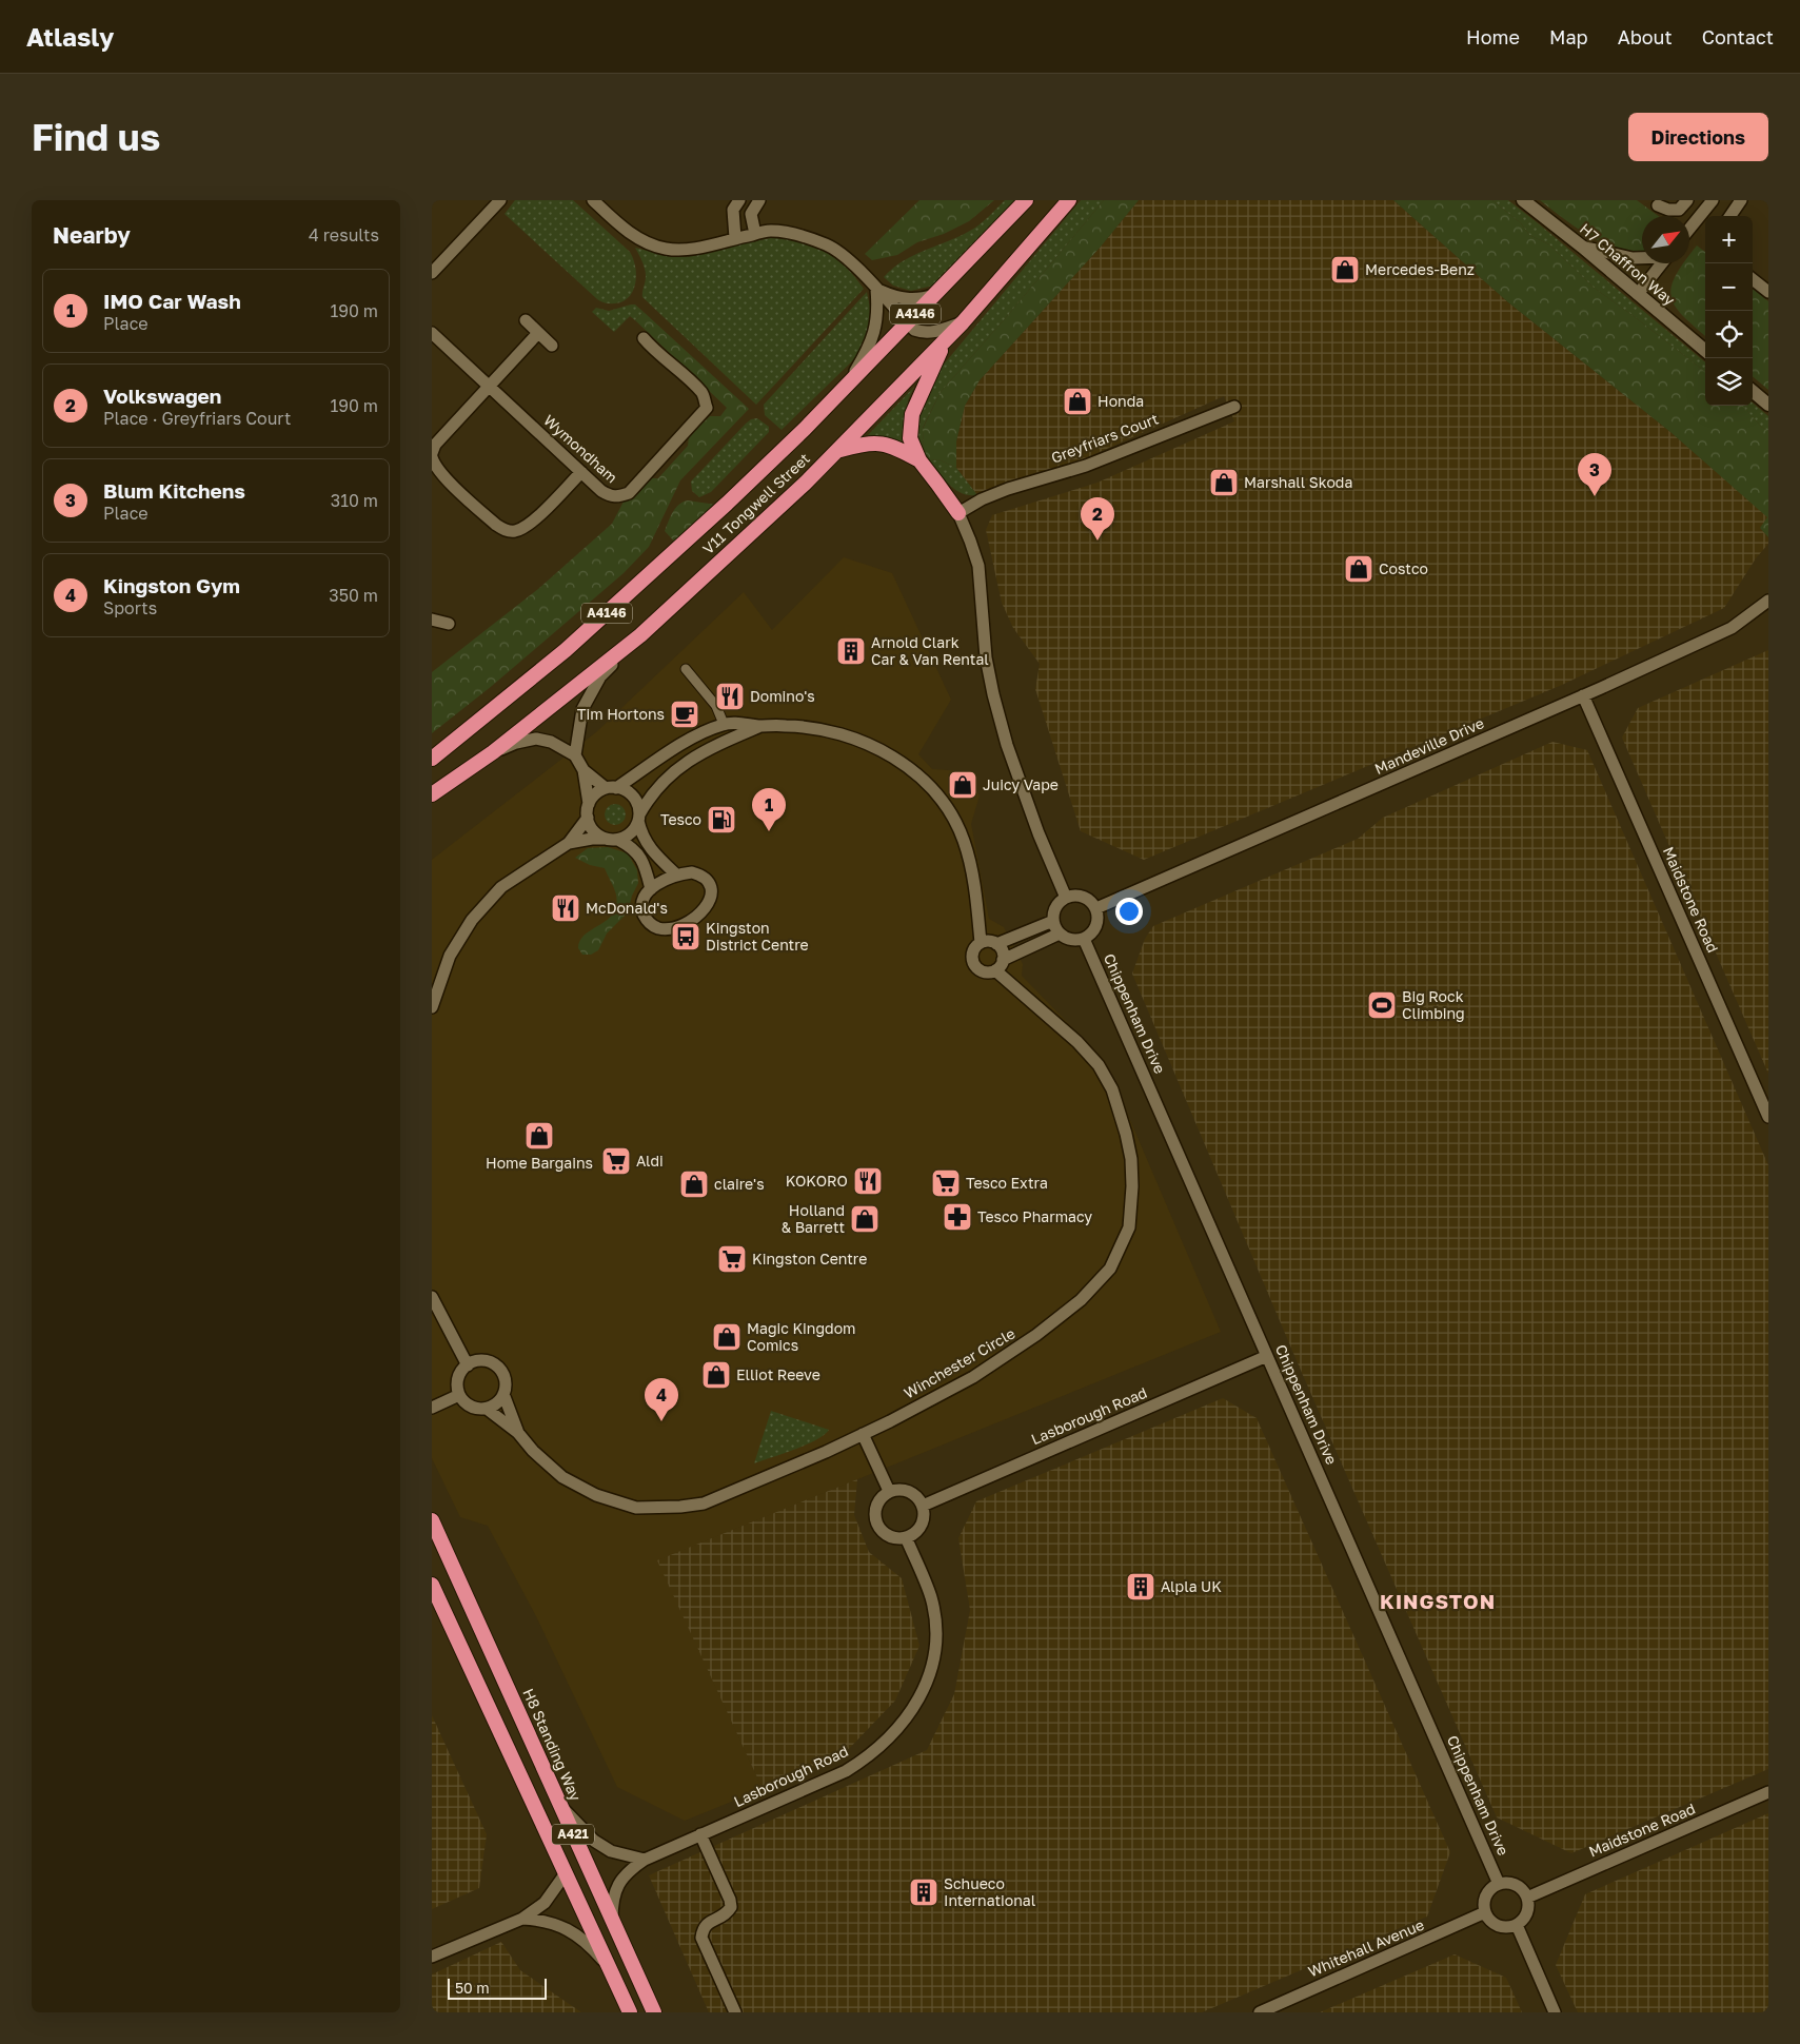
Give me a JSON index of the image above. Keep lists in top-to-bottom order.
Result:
{
  "streets": {
    "highway": [
      "A4146",
      "V11 Tongwell Street",
      "H8 Standing Way",
      "A421"
    ],
    "street": [
      "H7 Chaffron Way",
      "Greyfriars Court",
      "Wymondham",
      "Mandeville Drive",
      "Maidstone Road",
      "Chippenham Drive",
      "Winchester Circle",
      "Lasborough Road",
      "Whitehall Avenue"
    ]
  },
  "crossings": [
    ["Mandeville Drive", "Maidstone Road"],
    ["Mandeville Drive", "Chippenham Drive"],
    ["Maidstone Road", "Chippenham Drive"],
    ["Maidstone Road", "Whitehall Avenue"],
    ["Chippenham Drive", "Lasborough Road"],
    ["Chippenham Drive", "Whitehall Avenue"],
    ["Lasborough Road", "H8 Standing Way"]
  ],
  "districts": ["KINGSTON"],
  "places": {
    "shop": [
      "Mercedes-Benz",
      "Honda",
      "Marshall Skoda",
      "Costco",
      "Juicy Vape",
      "Home Bargains",
      "claire's",
      "Holland & Barrett",
      "Magic Kingdom Comics",
      "Elliot Reeve"
    ],
    "building": ["Arnold Clark Car & Van Rental", "Alpla UK", "Schueco International"],
    "restaurant": ["Domino's", "McDonald's", "KOKORO"],
    "cafe": ["Tim Hortons"],
    "fuel station": ["Tesco"],
    "bus stop": ["Kingston District Centre"],
    "sports": ["Big Rock Climbing"],
    "supermarket": ["Aldi", "Tesco Extra", "Kingston Centre"],
    "pharmacy": ["Tesco Pharmacy"]
  },
  "scale_bar": "50 m",
  "north": "top right",
  "page": {
    "header": "Atlasly",
    "nav": [
      "Home",
      "Map",
      "About",
      "Contact"
    ],
    "buttons": "Directions",
    "title": "Find us",
    "heading": ["Nearby", "4 results"],
    "map_buttons": ["+", "−"],
    "list": [
      {
        "mark": "1",
        "name": "IMO Car Wash",
        "note": "Place",
        "value": "190 m"
      },
      {
        "mark": "2",
        "name": "Volkswagen",
        "note": "Place · Greyfriars Court",
        "value": "190 m"
      },
      {
        "mark": "3",
        "name": "Blum Kitchens",
        "note": "Place",
        "value": "310 m"
      },
      {
        "mark": "4",
        "name": "Kingston Gym",
        "note": "Sports",
        "value": "350 m"
      }
    ],
    "pins": [
      "3",
      "2",
      "1",
      "4"
    ],
    "scale": "50 m"
  }
}
